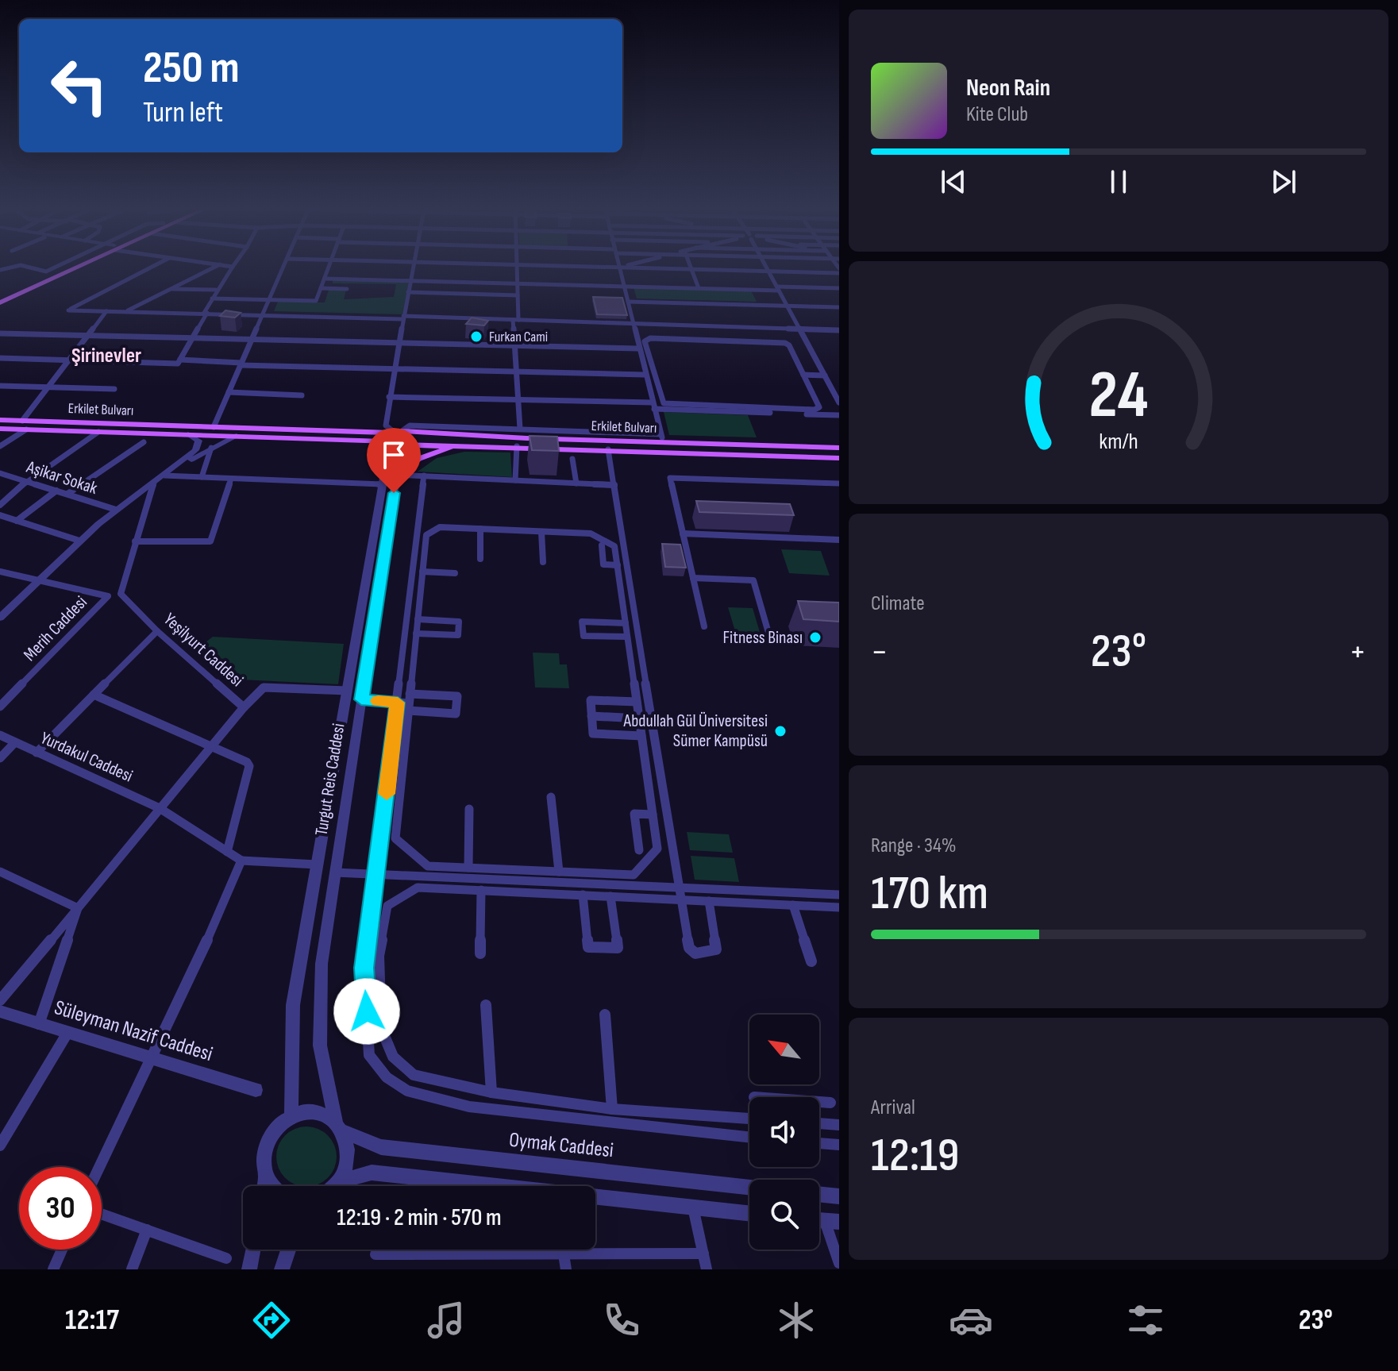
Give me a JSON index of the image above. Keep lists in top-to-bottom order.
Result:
{
  "streets": {
    "main road": ["Erkilet Bulvarı"],
    "street": [
      "Aşikar Sokak",
      "Merih Caddesi",
      "Yeşilyurt Caddesi",
      "Yurdakul Caddesi",
      "Turgut Reis Caddesi",
      "Süleyman Nazif Caddesi",
      "Oymak Caddesi"
    ]
  },
  "crossings": [
    ["Erkilet Bulvarı", "Turgut Reis Caddesi"],
    ["Yeşilyurt Caddesi", "Yurdakul Caddesi"],
    ["Turgut Reis Caddesi", "Oymak Caddesi"]
  ],
  "districts": ["Şirinevler"],
  "places": ["Furkan Cami", "Fitness Binası", "Abdullah Gül Üniversitesi Sümer Kampüsü"],
  "north": "top left",
  "page": {
    "turn": ["250 m", "Turn left"],
    "song": ["Neon Rain", "Kite Club"],
    "tile": [
      "Climate",
      ["Range · 34%", "170 km"],
      ["Arrival", "12:19"]
    ],
    "heat": ["−", "23°", "+"],
    "limit": "30",
    "trip": "12:19 · 2 min · 570 m",
    "tabs": ["12:17", "23°"],
    "gauge": ["24", "km/h"]
  }
}
